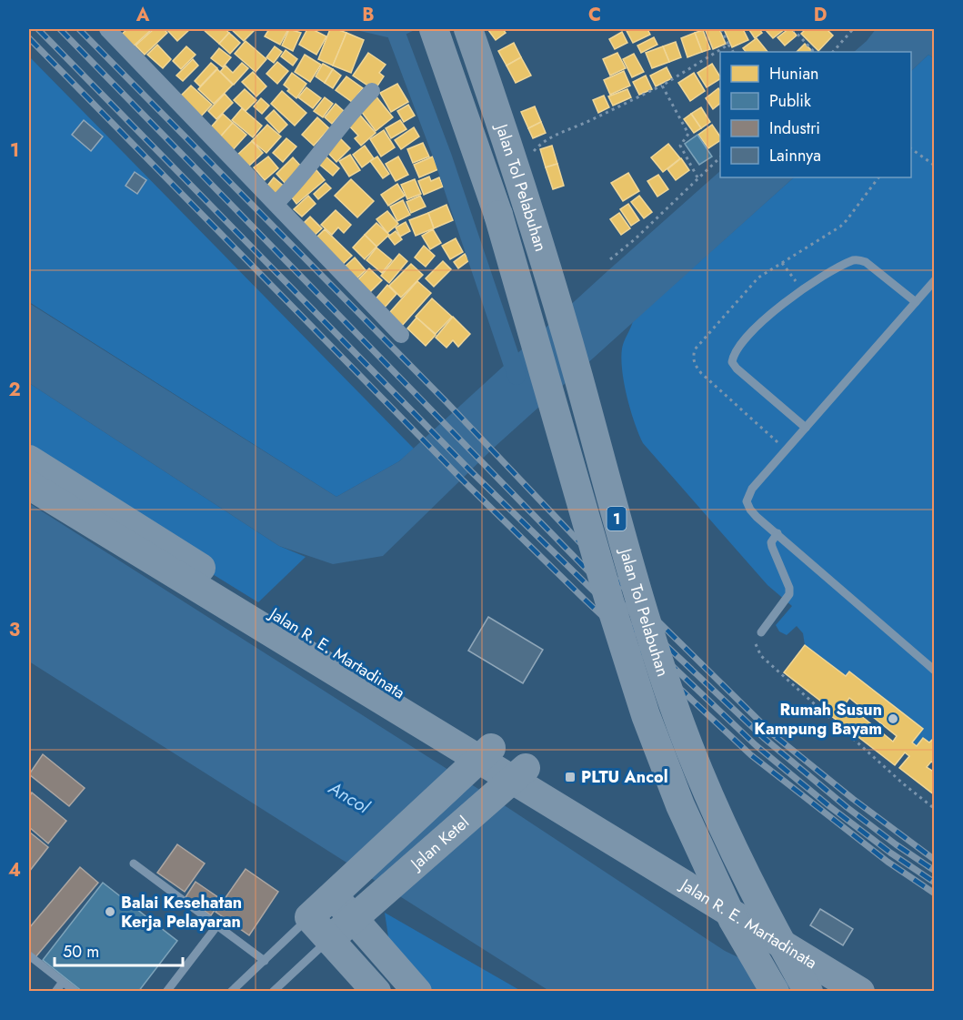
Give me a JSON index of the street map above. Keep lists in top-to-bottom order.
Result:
{
  "streets": {
    "highway": [
      "Jalan Tol Pelabuhan",
      "1",
      "Jalan R. E. Martadinata",
      "Jalan Ketel"
    ]
  },
  "crossings": [
    ["Jalan R. E. Martadinata", "Jalan Ketel"]
  ],
  "water": ["Ancol"],
  "places": {
    "other": ["Rumah Susun Kampung Bayam", "Balai Kesehatan Kerja Pelayaran"],
    "transit": ["PLTU Ancol"]
  },
  "legend": [
    "Hunian",
    "Publik",
    "Industri",
    "Lainnya"
  ],
  "scale_bar": "50 m",
  "grid": {
    "columns": [
      "A",
      "B",
      "C",
      "D"
    ],
    "rows": [
      "1",
      "2",
      "3",
      "4"
    ]
  }
}
